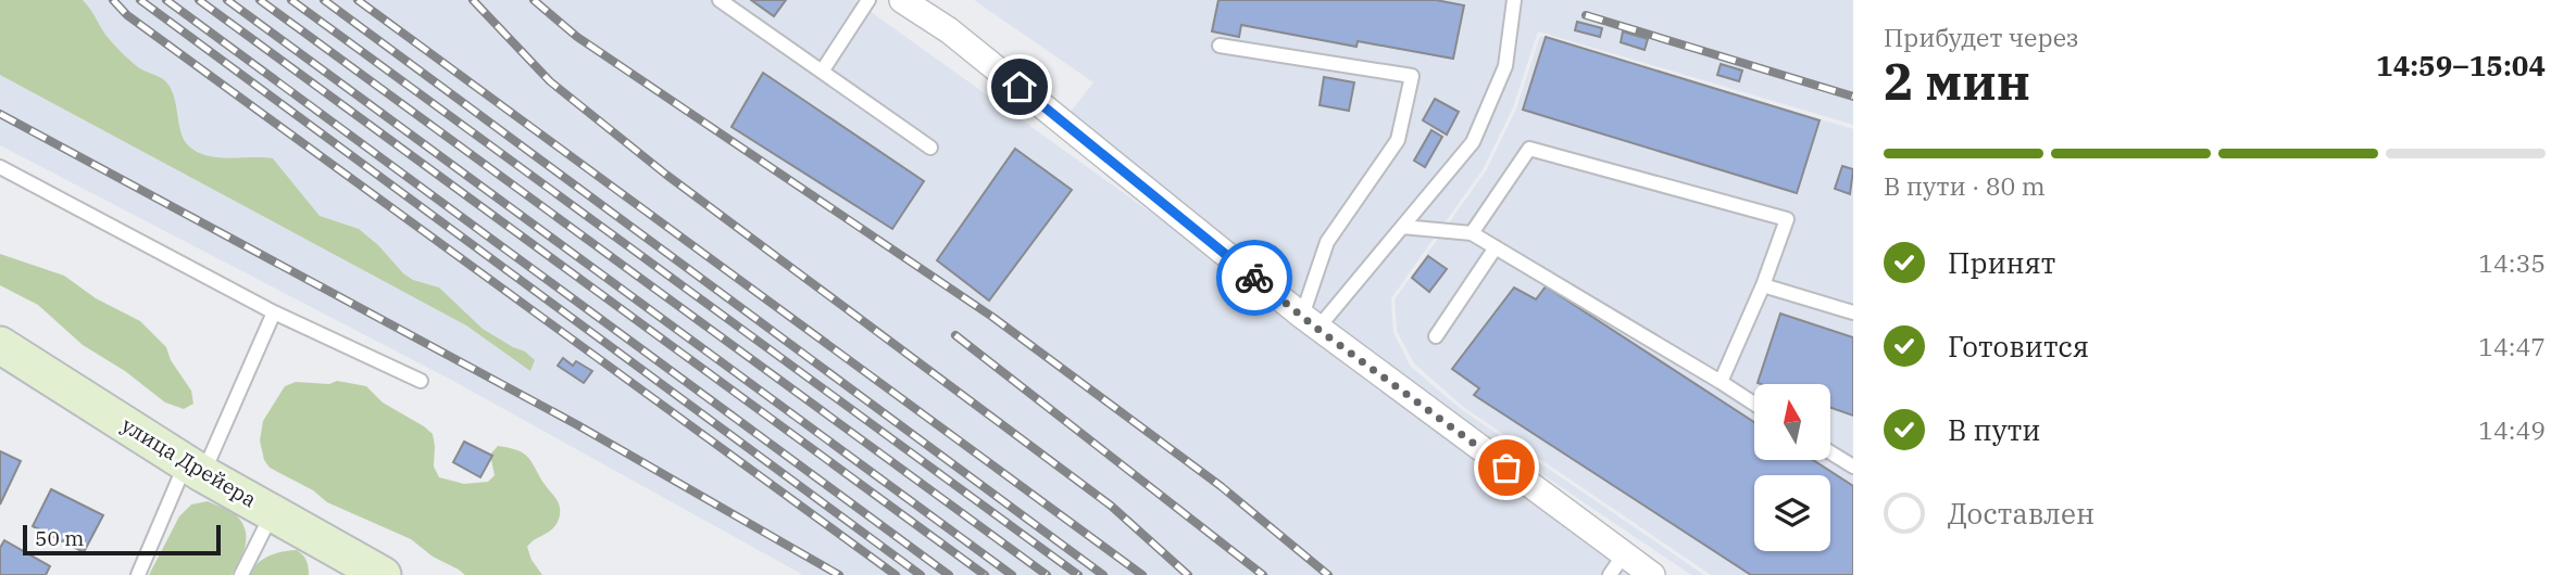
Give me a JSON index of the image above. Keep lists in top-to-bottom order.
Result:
{
  "streets": {
    "main road": ["улица Дрейера"]
  },
  "scale_bar": "50 m",
  "north": "top",
  "page": {
    "heading": ["2 мин", "Прибудет через", "14:59–15:04"],
    "bar": "В пути · 80 m",
    "list": [
      ["Принят", "14:35"],
      ["Готовится", "14:47"],
      ["В пути", "14:49"],
      "Доставлен"
    ],
    "scale": "50 m"
  }
}
